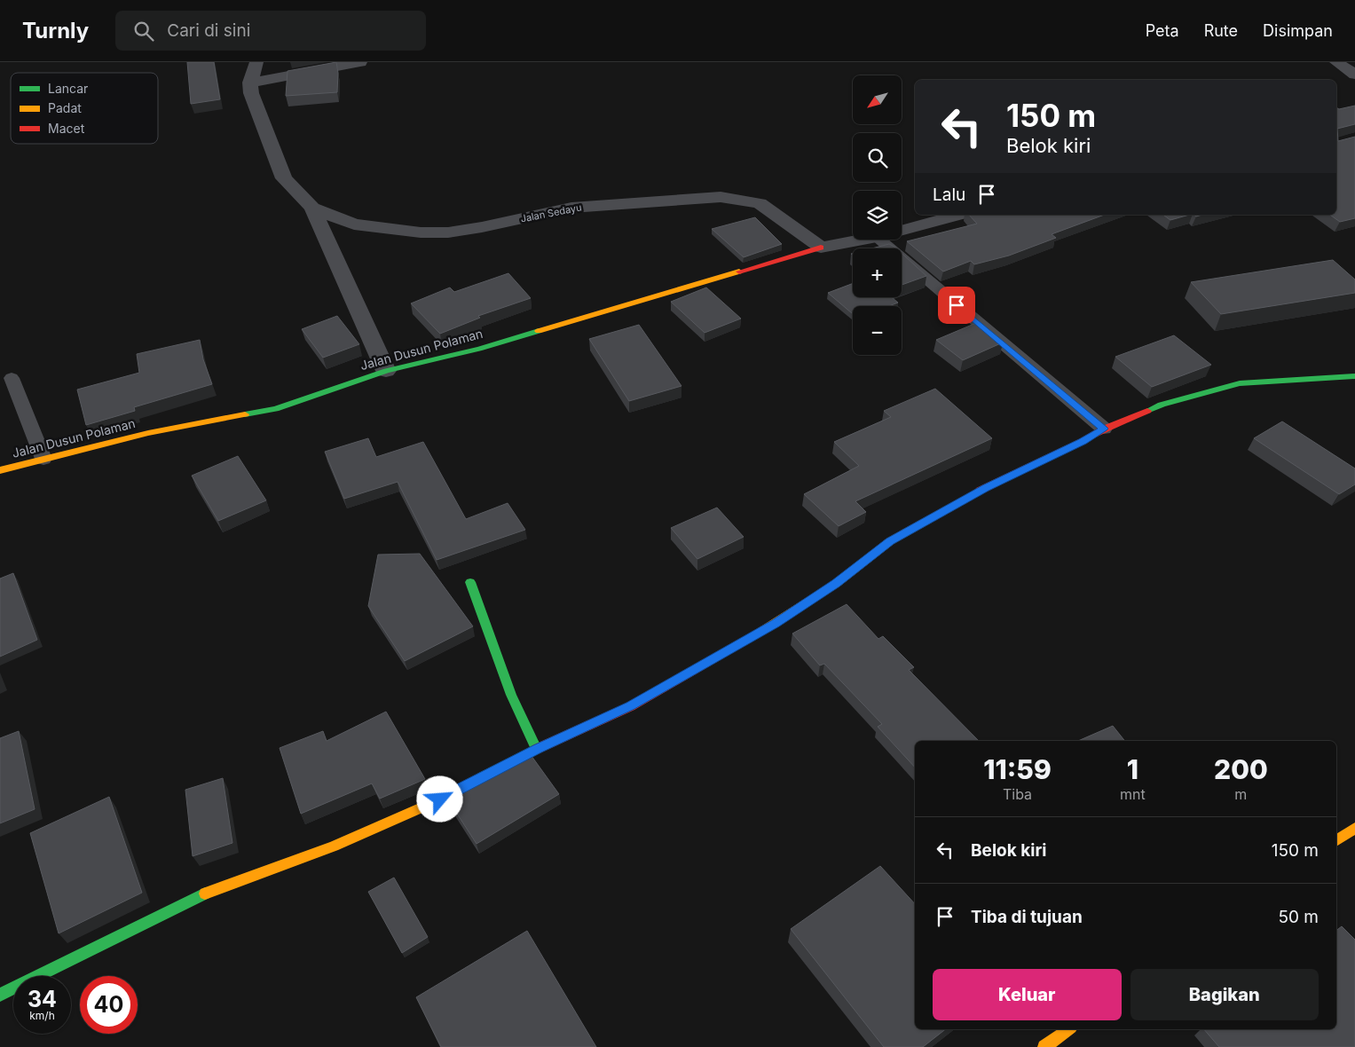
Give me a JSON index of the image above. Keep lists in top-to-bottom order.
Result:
{
  "streets": {
    "street": ["Jalan Sedayu", "Jalan Dusun Polaman"]
  },
  "crossings": [
    ["Jalan Sedayu", "Jalan Dusun Polaman"]
  ],
  "legend": ["Lancar", "Padat", "Macet"],
  "north": "bottom left",
  "page": {
    "header": "Turnly",
    "search": "Cari di sini",
    "nav": ["Peta", "Rute", "Disimpan"],
    "map_buttons": ["+", "−"],
    "turn": ["150 m", "Belok kiri"],
    "then": "Lalu",
    "eta": [
      "11:59",
      "Tiba",
      "1",
      "mnt",
      "200",
      "m"
    ],
    "list": [
      {
        "name": "Belok kiri",
        "value": "150 m"
      },
      {
        "name": "Tiba di tujuan",
        "value": "50 m"
      }
    ],
    "buttons": ["Keluar", "Bagikan"],
    "speed": "34 km/h",
    "limit": "40"
  }
}
